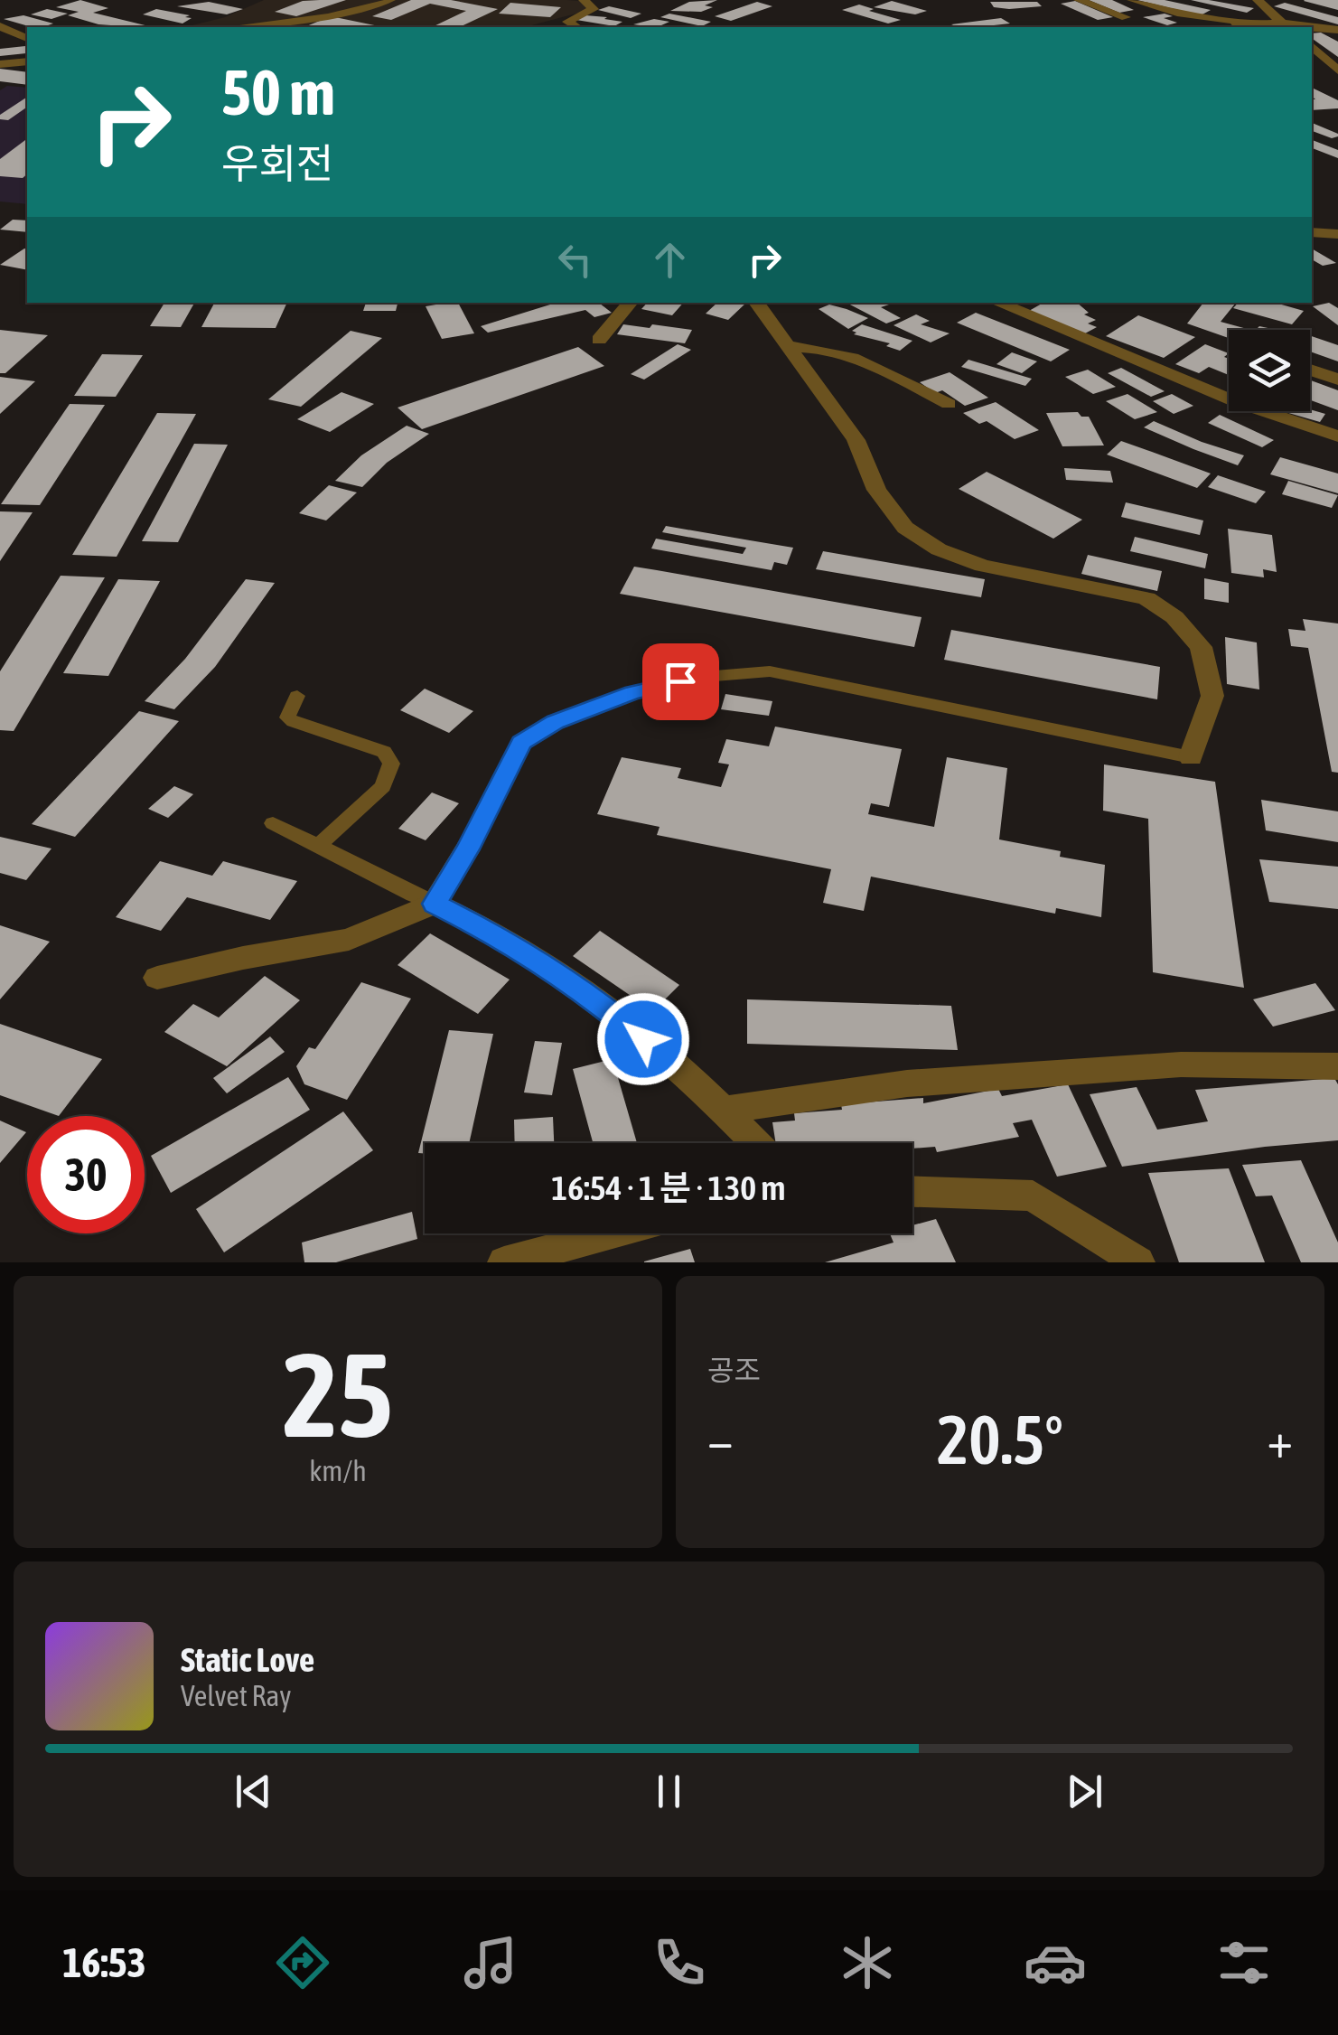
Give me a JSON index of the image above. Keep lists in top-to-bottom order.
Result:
{
  "page": {
    "turn": ["50 m", "우회전"],
    "limit": "30",
    "trip": "16:54 · 1 분 · 130 m",
    "tile": [
      ["25", "km/h"],
      "공조"
    ],
    "heat": ["−", "20.5°", "+"],
    "song": ["Static Love", "Velvet Ray"],
    "tabs": "16:53"
  }
}
